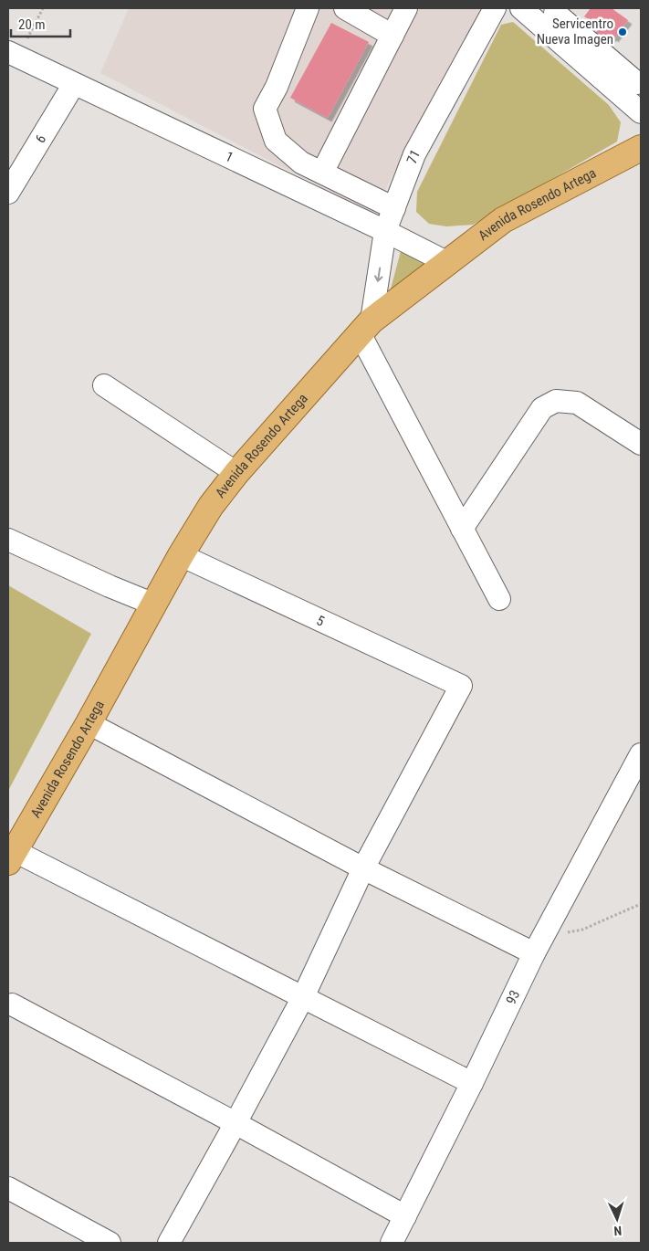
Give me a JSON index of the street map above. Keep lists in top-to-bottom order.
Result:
{
  "streets": {
    "main road": ["Avenida Rosendo Artega"],
    "street": [
      "6",
      "1",
      "71",
      "5",
      "93"
    ]
  },
  "crossings": [
    ["6", "1"],
    ["1", "71"],
    ["1", "Avenida Rosendo Artega"],
    ["71", "Avenida Rosendo Artega"],
    ["Avenida Rosendo Artega", "5"]
  ],
  "places": ["Servicentro Nueva Imagen"],
  "scale_bar": "20 m",
  "north": "bottom"
}
